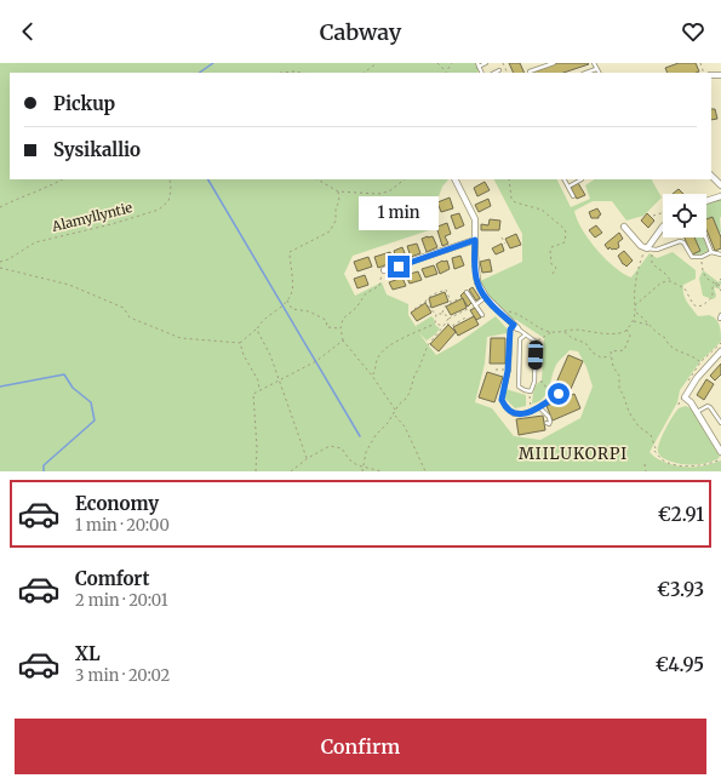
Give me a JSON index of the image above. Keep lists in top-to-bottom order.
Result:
{
  "streets": {
    "path": ["Alamyllyntie"]
  },
  "districts": ["MIILUKORPI"],
  "page": {
    "header": "Cabway",
    "banner": ["Pickup", "Sysikallio"],
    "bubble": "1 min",
    "list": [
      {
        "name": "Economy",
        "note": "1 min · 20:00",
        "value": "€2.91"
      },
      {
        "name": "Comfort",
        "note": "2 min · 20:01",
        "value": "€3.93"
      },
      {
        "name": "XL",
        "note": "3 min · 20:02",
        "value": "€4.95"
      }
    ],
    "buttons": "Confirm"
  }
}
